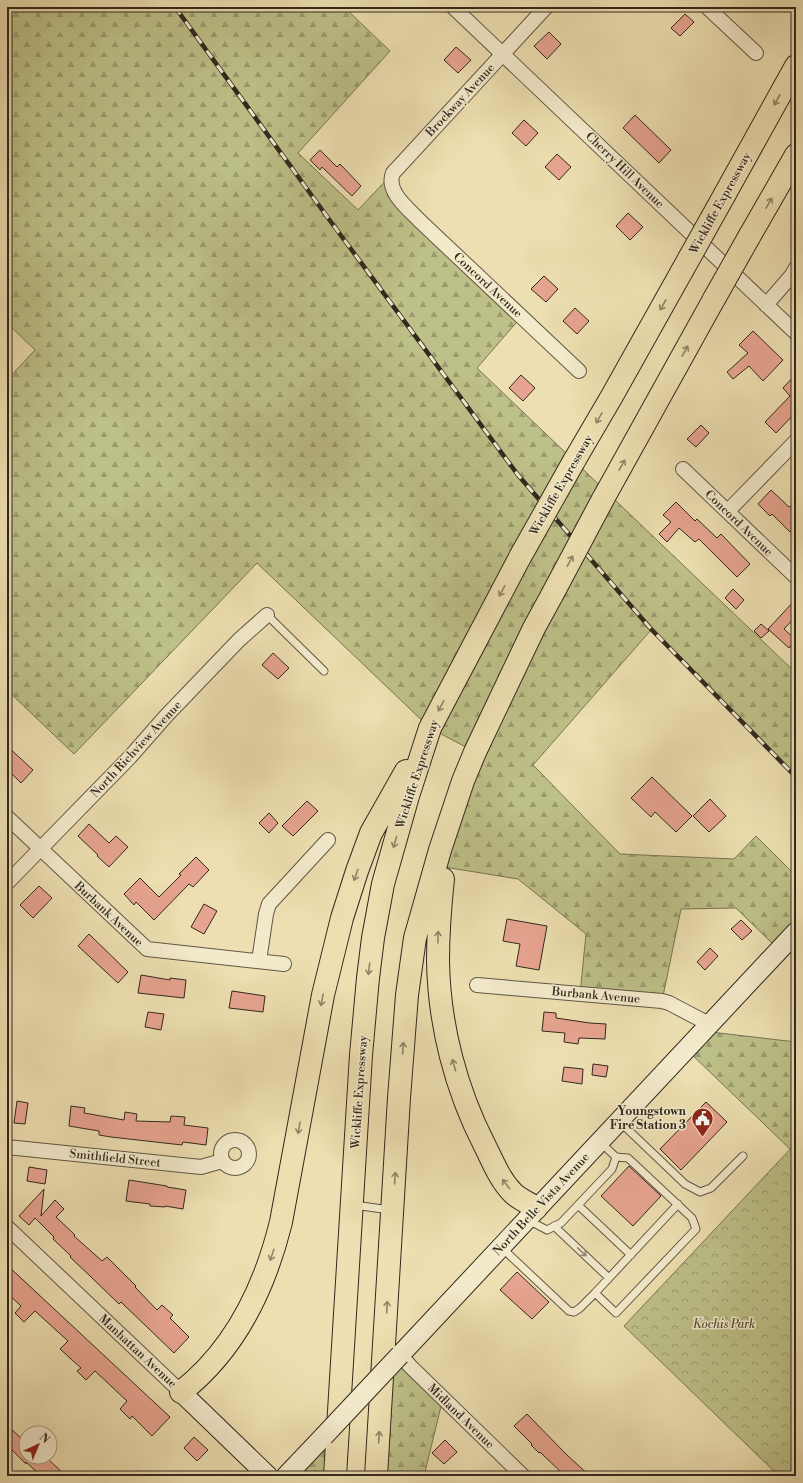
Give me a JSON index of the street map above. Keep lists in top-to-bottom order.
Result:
{
  "streets": {
    "highway": ["Wickliffe Expressway"],
    "street": [
      "Brockway Avenue",
      "Cherry Hill Avenue",
      "Concord Avenue",
      "North Richview Avenue",
      "Burbank Avenue",
      "Smithfield Street",
      "North Belle Vista Avenue",
      "Manhattan Avenue",
      "Midland Avenue"
    ]
  },
  "crossings": [
    ["Brockway Avenue", "Cherry Hill Avenue"],
    ["Brockway Avenue", "Concord Avenue"],
    ["North Richview Avenue", "Burbank Avenue"],
    ["Burbank Avenue", "North Belle Vista Avenue"],
    ["North Belle Vista Avenue", "Midland Avenue"]
  ],
  "parks": ["Kochis Park"],
  "places": {
    "public building": ["Youngstown Fire Station 3"]
  },
  "north": "top right"
}
